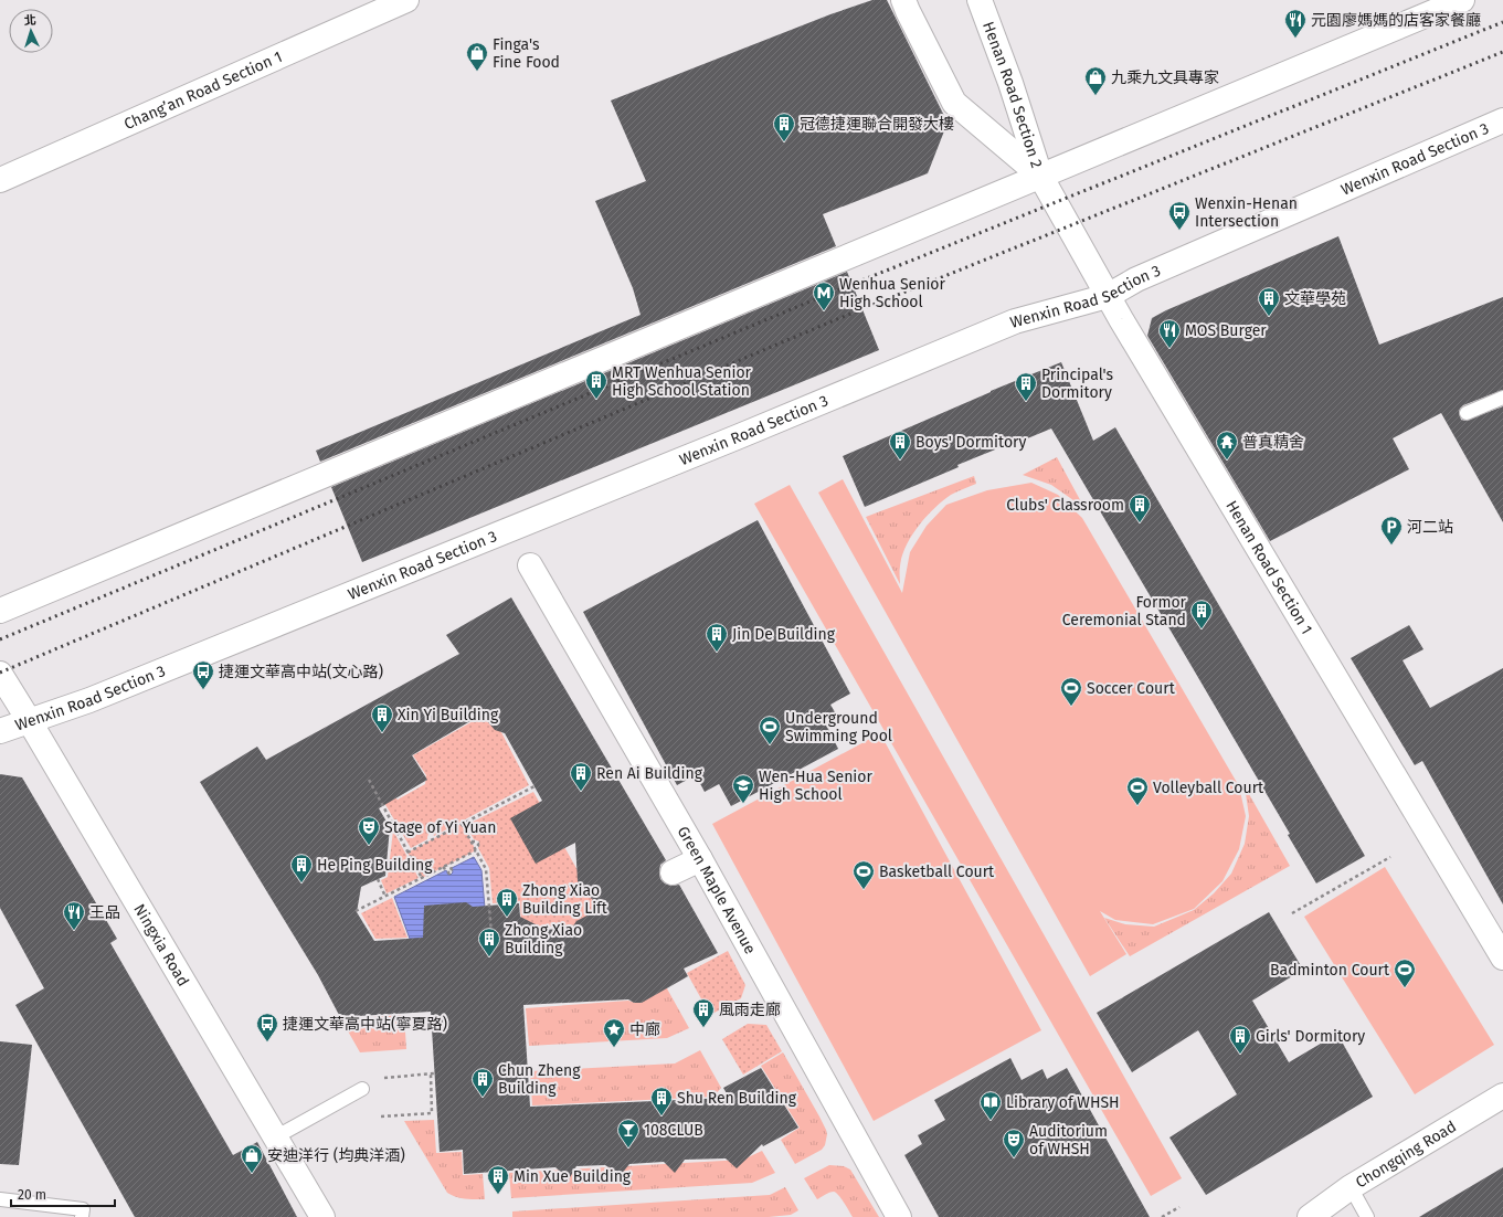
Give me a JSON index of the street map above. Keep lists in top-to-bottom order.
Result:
{
  "streets": {
    "street": [
      "Chang’an Road Section 1",
      "Henan Road Section 2",
      "Wenxin Road Section 3",
      "Henan Road Section 1",
      "Green Maple Avenue",
      "Ningxia Road",
      "Chongqing Road"
    ]
  },
  "crossings": [
    ["Henan Road Section 2", "Henan Road Section 1"],
    ["Wenxin Road Section 3", "Henan Road Section 1"],
    ["Wenxin Road Section 3", "Ningxia Road"]
  ],
  "places": {
    "restaurant": ["元園廖媽媽的店客家餐廳", "MOS Burger", "王品"],
    "shop": ["Finga's Fine Food", "九乘九文具專家", "安迪洋行 (均典洋酒)"],
    "building": [
      "冠德捷運聯合開發大樓",
      "文華學苑",
      "MRT Wenhua Senior High School Station",
      "Principal's Dormitory",
      "Boys' Dormitory",
      "Clubs' Classroom",
      "Formor Ceremonial Stand",
      "Jin De Building",
      "Xin Yi Building",
      "Ren Ai Building",
      "He Ping Building",
      "Zhong Xiao Building Lift",
      "Zhong Xiao Building",
      "風雨走廊",
      "Girls' Dormitory",
      "Chun Zheng Building",
      "Shu Ren Building",
      "Min Xue Building"
    ],
    "bus stop": ["Wenxin-Henan Intersection", "捷運文華高中站(文心路)", "捷運文華高中站(寧夏路)"],
    "metro station": ["Wenhua Senior High School"],
    "temple": ["普真精舍"],
    "parking": ["河二站"],
    "sports": [
      "Soccer Court",
      "Underground Swimming Pool",
      "Volleyball Court",
      "Basketball Court",
      "Badminton Court"
    ],
    "school or university": ["Wen-Hua Senior High School"],
    "theatre": ["Stage of Yi Yuan", "Auditorium of WHSH"],
    "place": ["中廊"],
    "library": ["Library of WHSH"],
    "bar": ["108CLUB"]
  },
  "scale_bar": "20 m",
  "north": "top"
}
